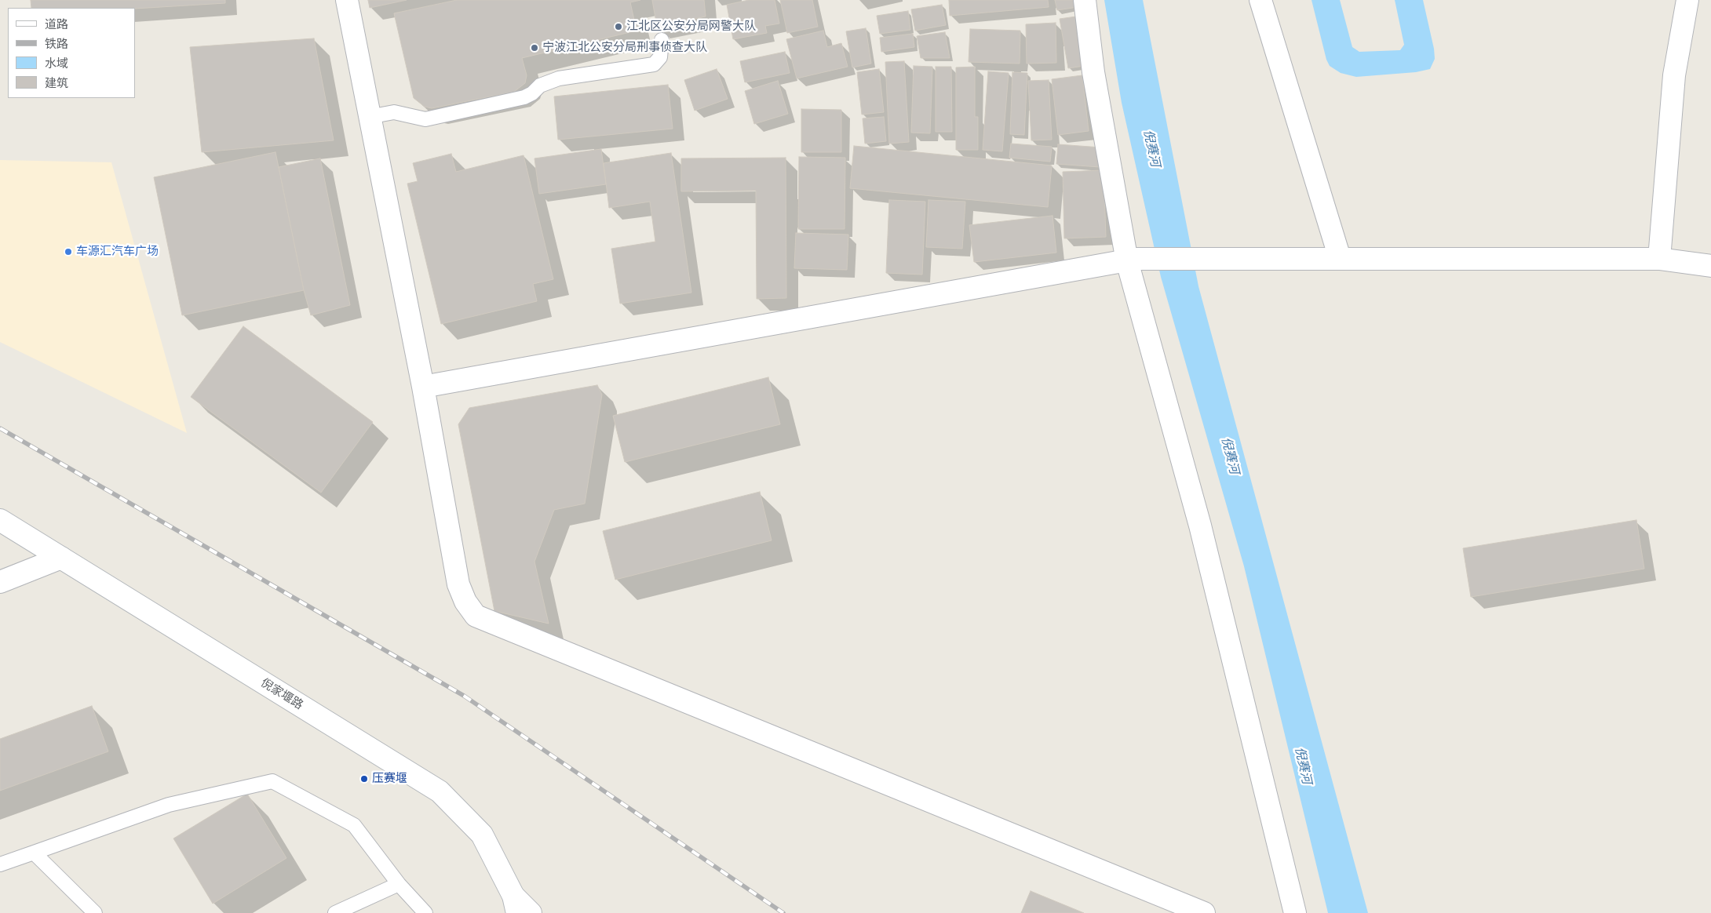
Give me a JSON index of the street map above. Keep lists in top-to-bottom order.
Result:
{
  "streets": {
    "street": ["倪家堰路"]
  },
  "water": ["倪赛河"],
  "places": [
    "江北区公安分局网警大队",
    "宁波江北公安分局刑事侦查大队",
    "车源汇汽车广场",
    "压赛堰"
  ],
  "legend": [
    "道路",
    "铁路",
    "水域",
    "建筑"
  ]
}
